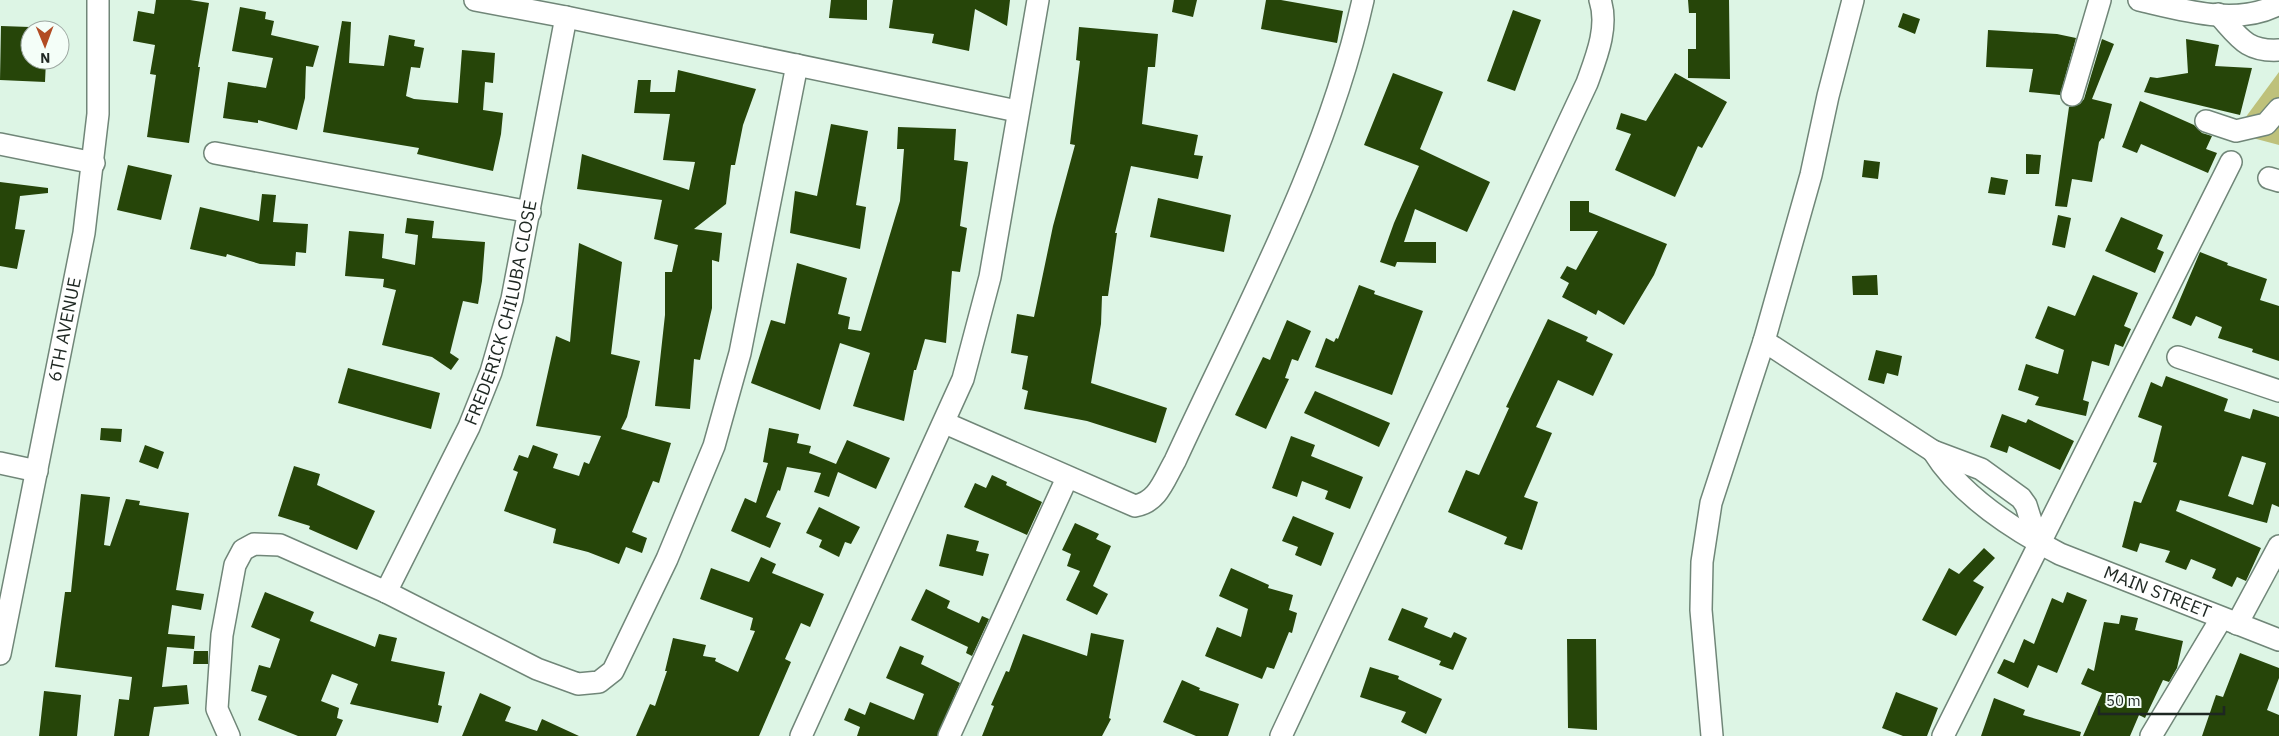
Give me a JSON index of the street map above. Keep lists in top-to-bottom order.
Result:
{
  "streets": {
    "street": ["FREDERICK CHILUBA CLOSE", "6TH AVENUE", "MAIN STREET"]
  },
  "scale_bar": "50 m",
  "north": "bottom"
}
